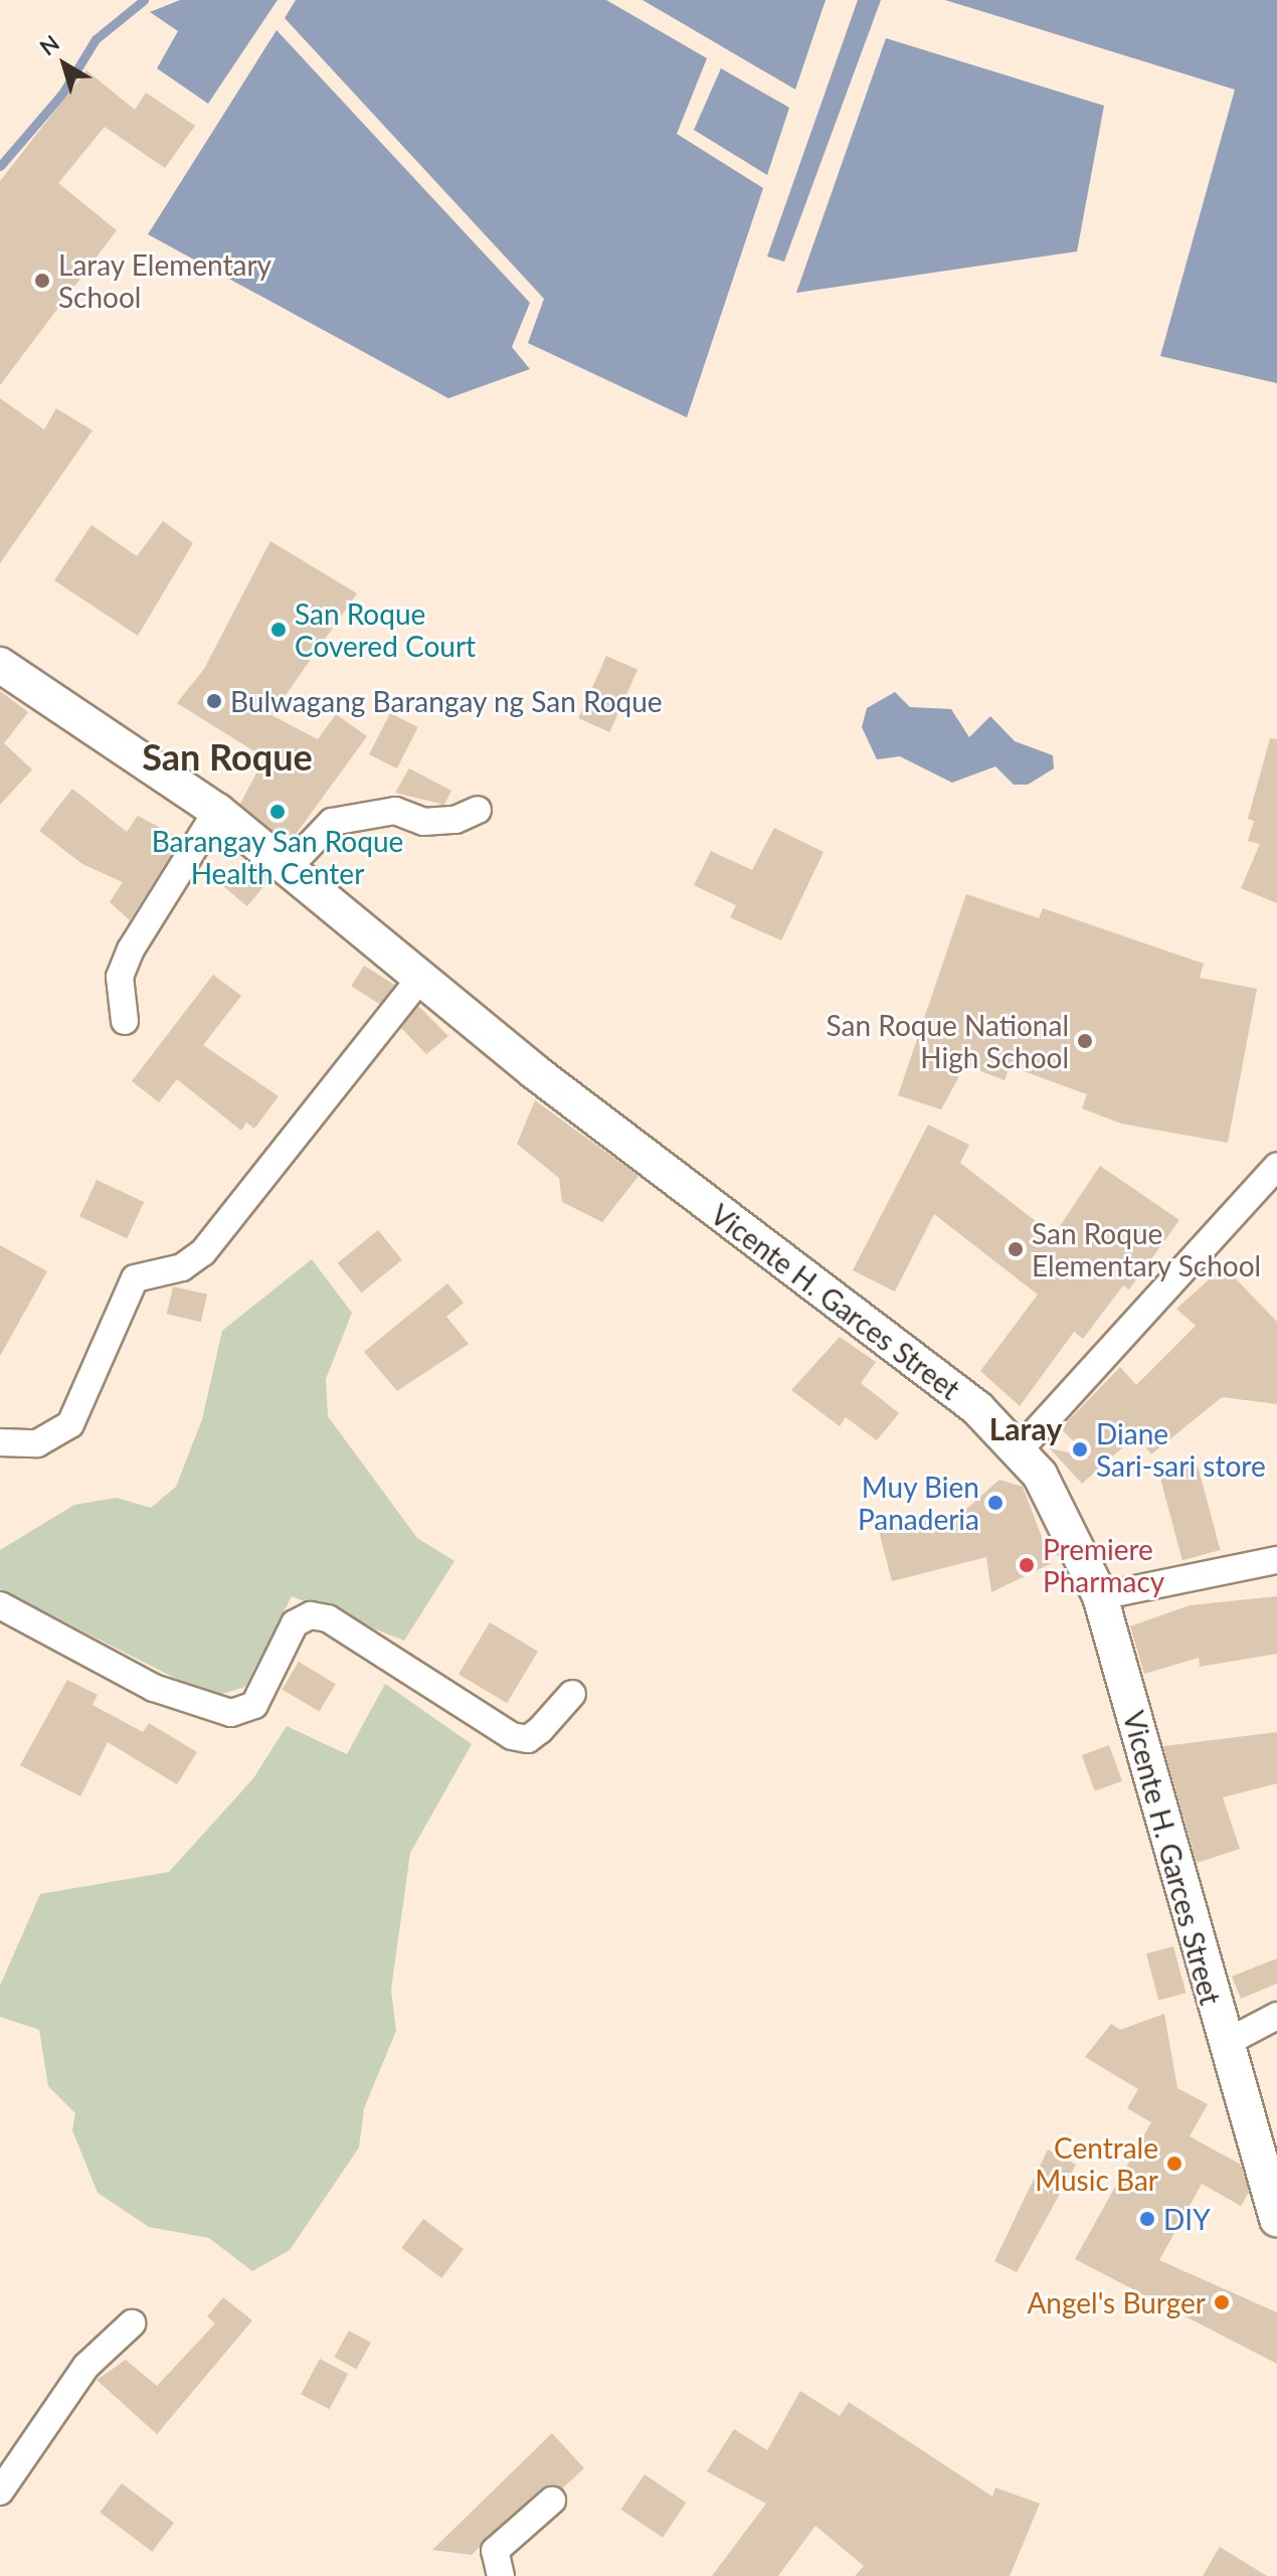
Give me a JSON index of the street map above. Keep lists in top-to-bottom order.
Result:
{
  "streets": {
    "street": ["Vicente H. Garces Street"]
  },
  "districts": ["San Roque", "Laray"],
  "places": [
    "Laray Elementary School",
    "San Roque Covered Court",
    "Bulwagang Barangay ng San Roque",
    "Barangay San Roque Health Center",
    "San Roque National High School",
    "San Roque Elementary School",
    "Diane Sari-sari store",
    "Muy Bien Panaderia",
    "Premiere Pharmacy",
    "Centrale Music Bar",
    "DIY",
    "Angel's Burger"
  ],
  "north": "top left"
}
